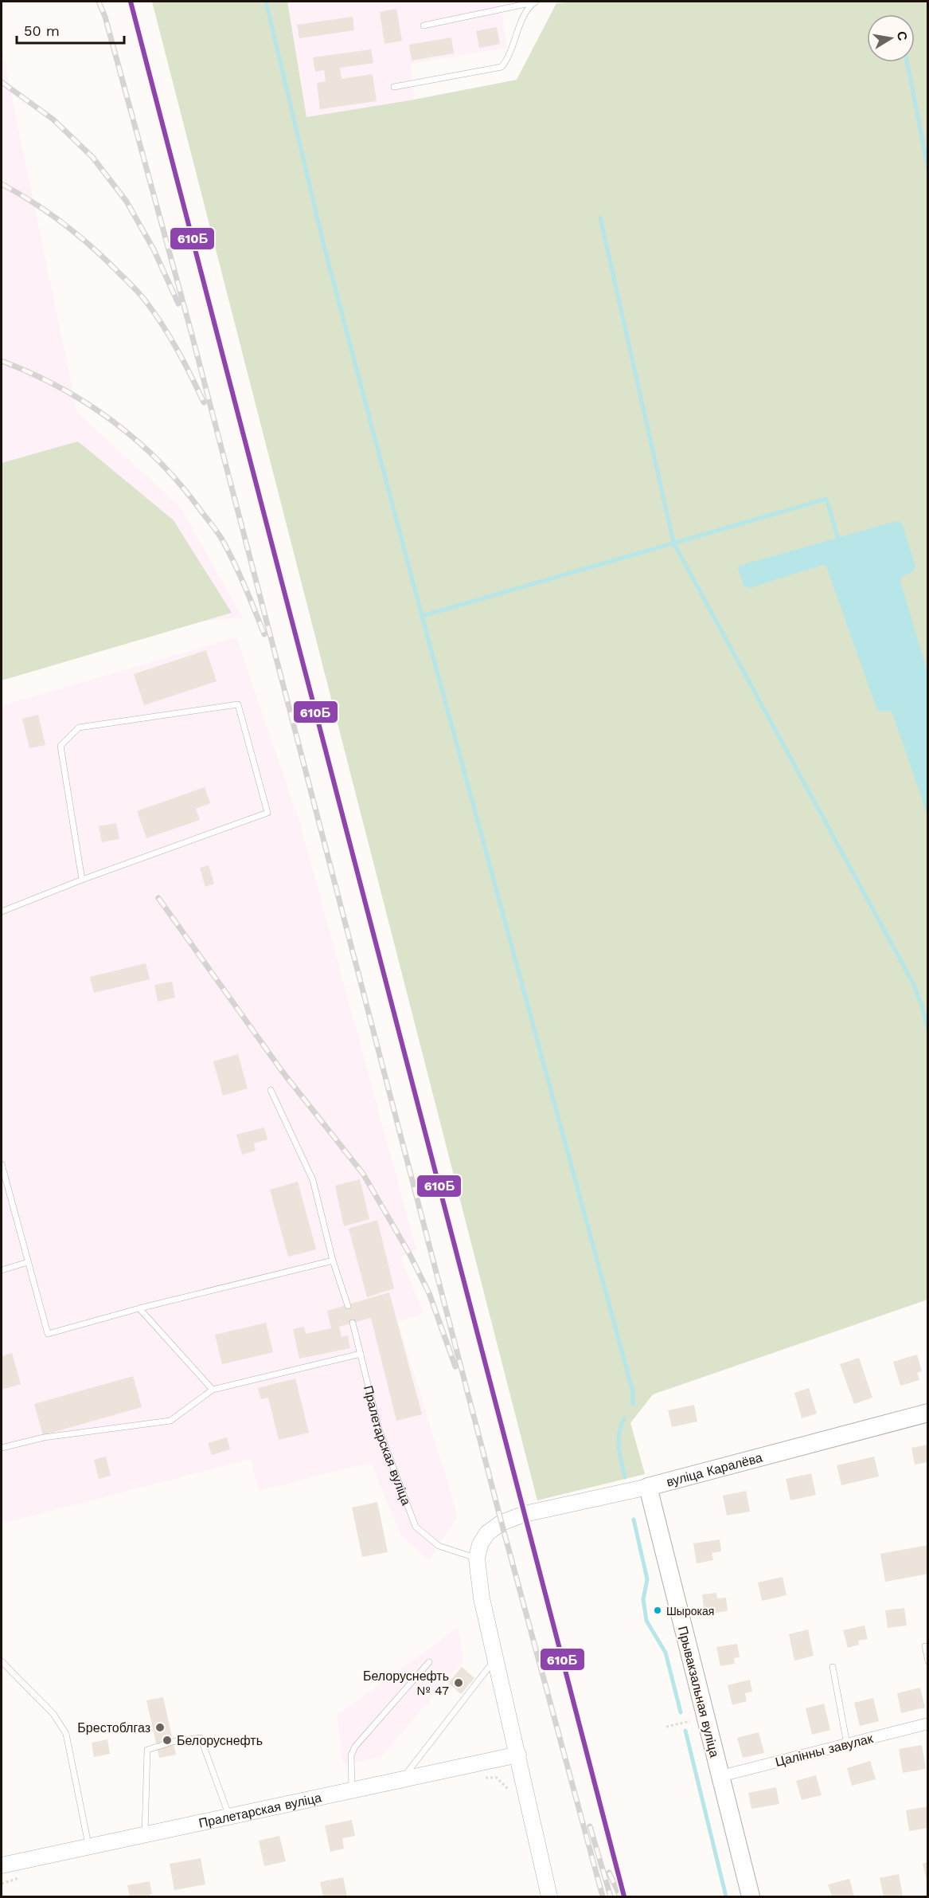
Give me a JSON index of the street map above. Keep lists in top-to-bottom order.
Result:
{
  "streets": {
    "main road": ["Пралетарская вуліца", "вуліца Каралёва", "Прывакзальная вуліца"],
    "street": ["Цалінны завулак"]
  },
  "crossings": [
    ["Пралетарская вуліца", "вуліца Каралёва"],
    ["вуліца Каралёва", "Прывакзальная вуліца"],
    ["Прывакзальная вуліца", "Цалінны завулак"]
  ],
  "places": [
    "Шырокая",
    "Белоруснефть № 47",
    "Брестоблгаз",
    "Белоруснефть"
  ],
  "lines": ["transit line 610Б"],
  "scale_bar": "50 m",
  "north": "right"
}
